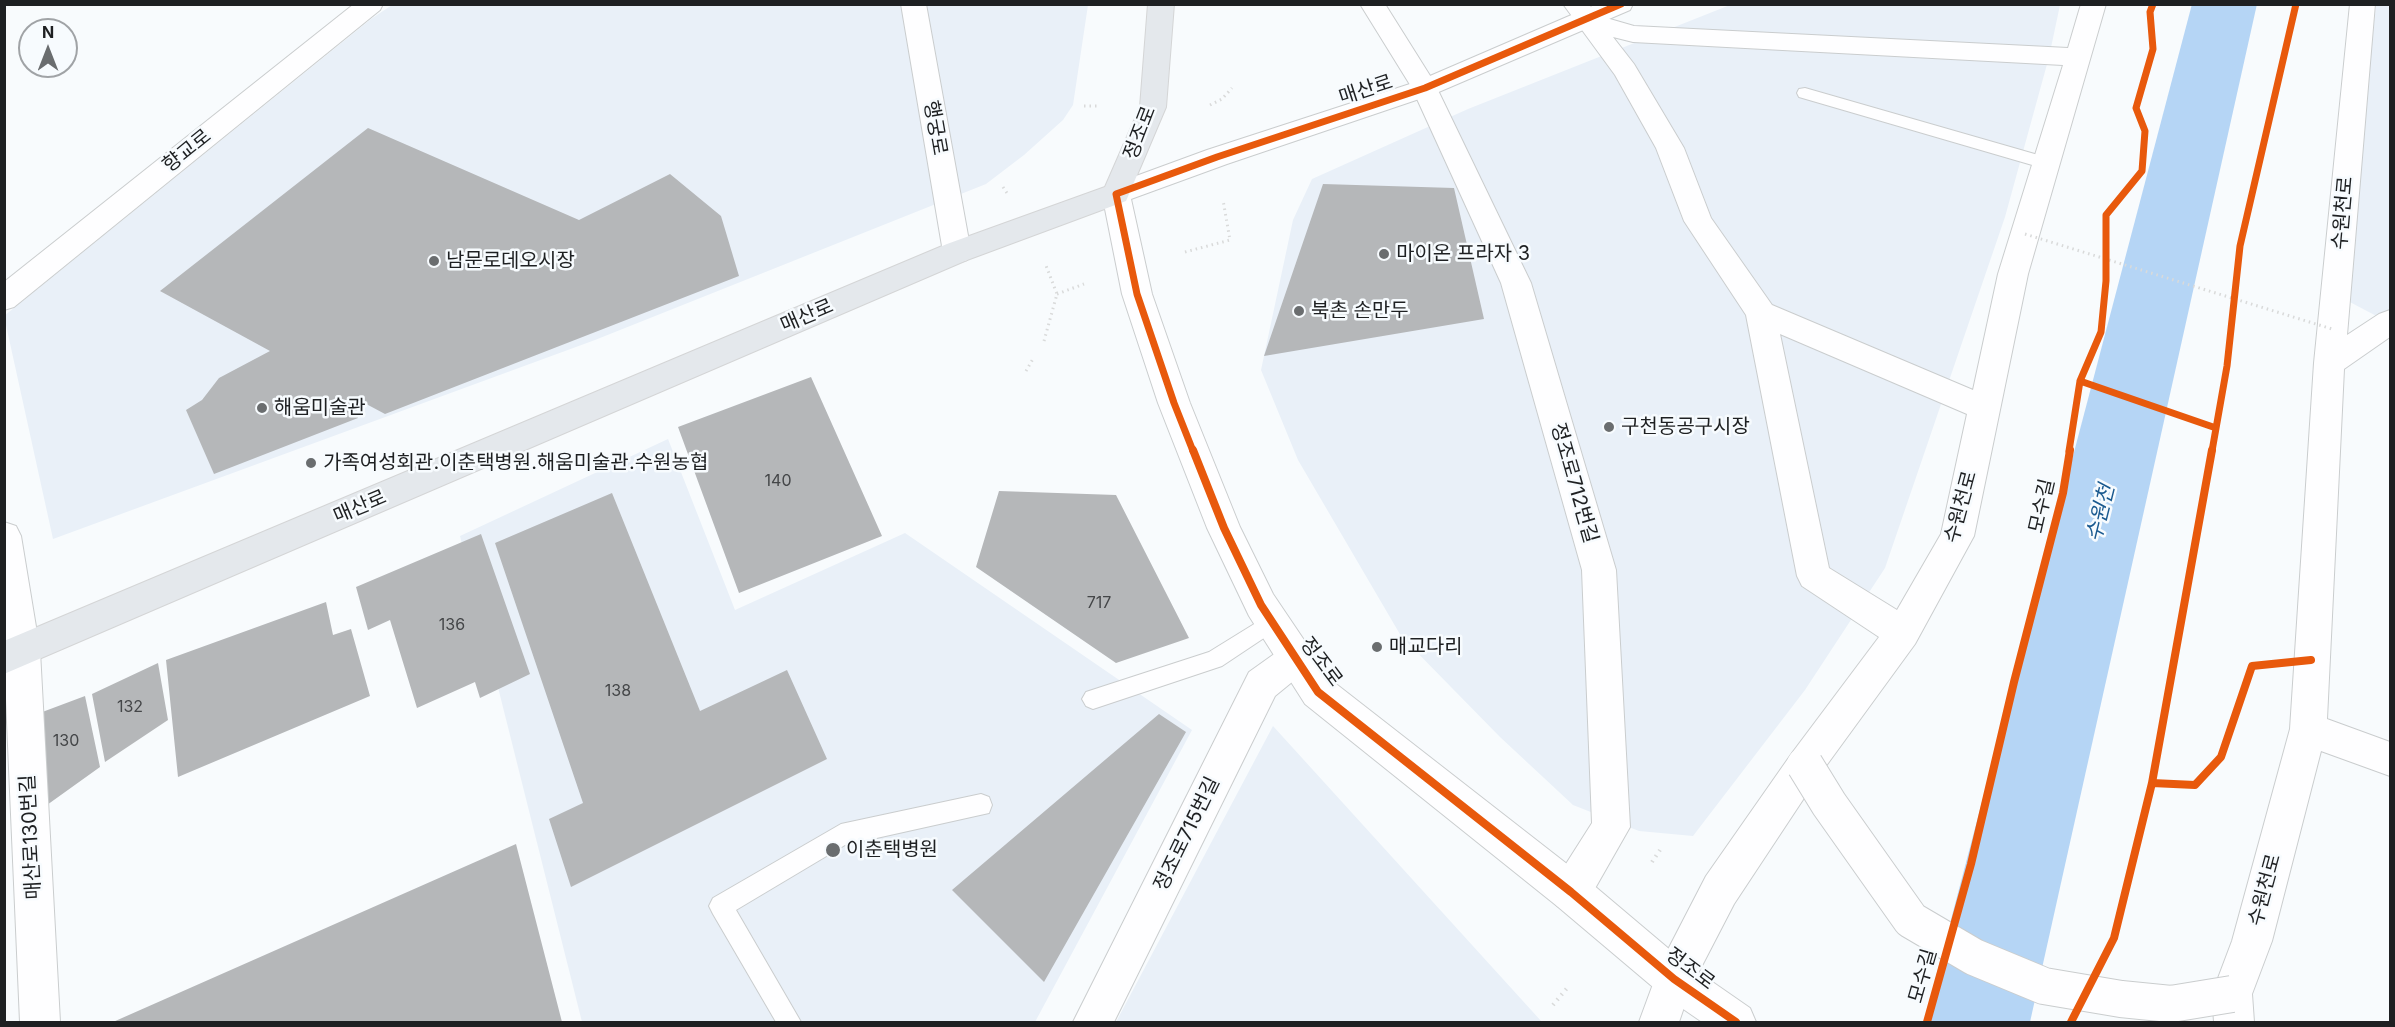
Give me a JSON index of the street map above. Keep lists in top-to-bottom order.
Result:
{
  "streets": {
    "main road": ["매산로", "정조로"],
    "street": [
      "행궁로",
      "향교로",
      "수원천로",
      "정조로712번길",
      "정조로715번길",
      "매산로130번길"
    ],
    "cycle path": ["모수길"]
  },
  "crossings": [
    ["매산로", "행궁로"],
    ["매산로", "정조로"],
    ["매산로", "정조로712번길"],
    ["매산로", "매산로130번길"],
    ["정조로", "수원천로"],
    ["정조로", "정조로712번길"],
    ["정조로", "정조로715번길"]
  ],
  "water": ["수원천"],
  "places": [
    "마이온 프라자 3",
    "남문로데오시장",
    "북촌 손만두",
    "해움미술관",
    "구천동공구시장",
    "가족여성회관.이춘택병원.해움미술관.수원농협",
    "매교다리",
    "이춘택병원"
  ],
  "house_numbers": [
    "140",
    "717",
    "136",
    "138",
    "132",
    "130"
  ],
  "north": "top"
}
